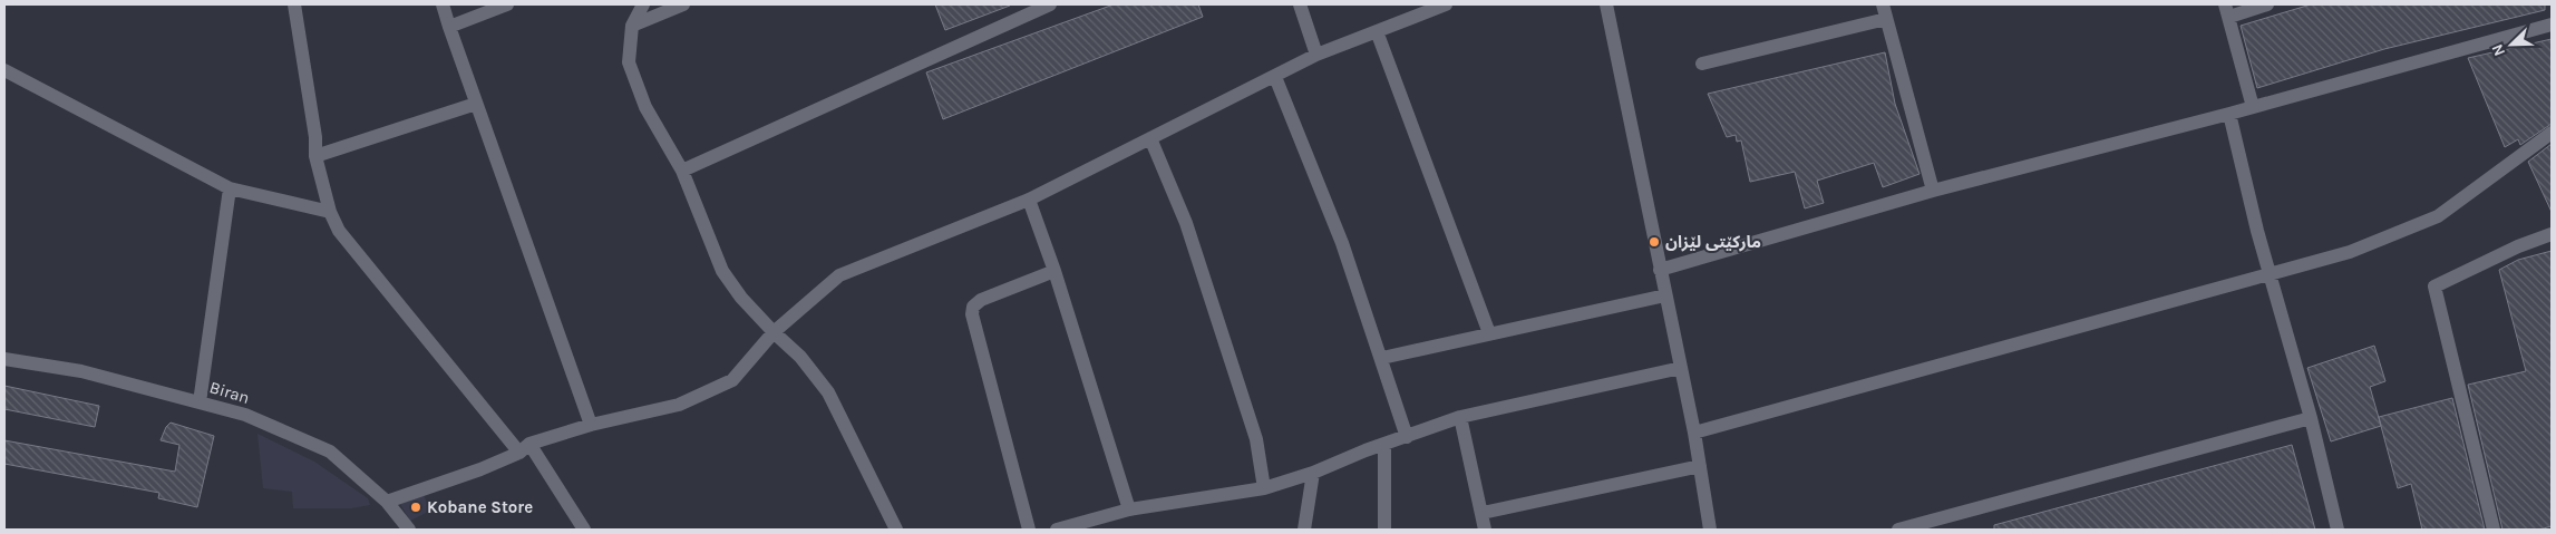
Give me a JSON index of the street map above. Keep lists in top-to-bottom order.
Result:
{
  "streets": {
    "street": ["Biran"]
  },
  "places": ["مارکێتی لێزان", "Kobane Store"],
  "north": "bottom left"
}
